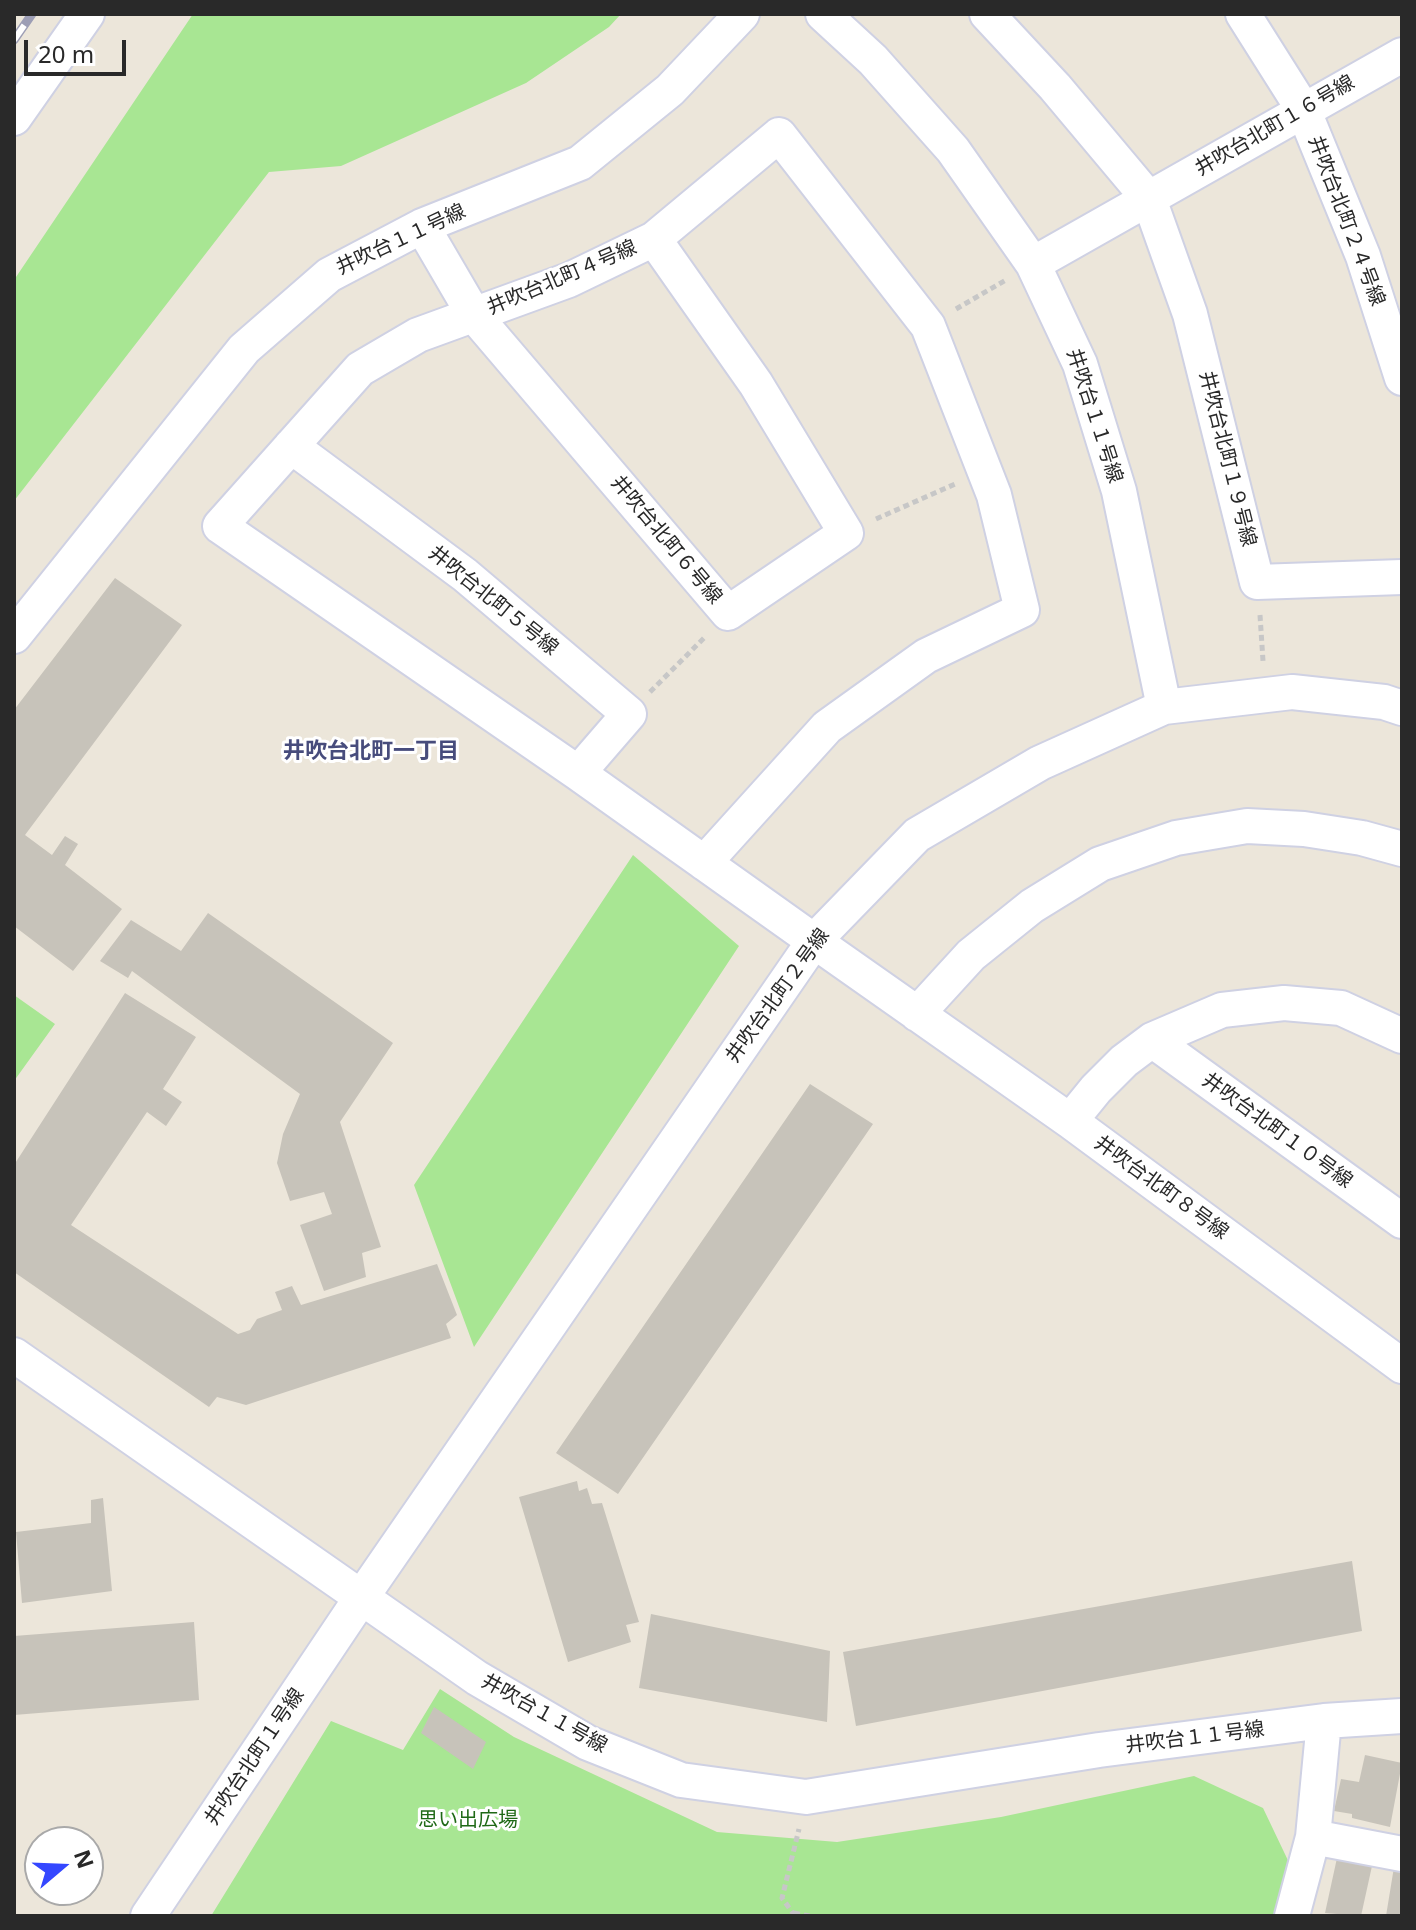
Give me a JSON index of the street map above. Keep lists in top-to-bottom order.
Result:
{
  "streets": {
    "street": [
      "井吹台北町１６号線",
      "井吹台北町２４号線",
      "井吹台１１号線",
      "井吹台北町４号線",
      "井吹台北町１９号線",
      "井吹台北町６号線",
      "井吹台北町５号線",
      "井吹台北町２号線",
      "井吹台北町１０号線",
      "井吹台北町８号線",
      "井吹台北町１号線"
    ]
  },
  "crossings": [
    ["井吹台北町１６号線", "井吹台北町２４号線"],
    ["井吹台北町１６号線", "井吹台１１号線"],
    ["井吹台北町１６号線", "井吹台北町１９号線"],
    ["井吹台１１号線", "井吹台北町６号線"],
    ["井吹台１１号線", "井吹台北町２号線"],
    ["井吹台１１号線", "井吹台北町１号線"],
    ["井吹台北町４号線", "井吹台北町６号線"],
    ["井吹台北町４号線", "井吹台北町５号線"],
    ["井吹台北町４号線", "井吹台北町２号線"],
    ["井吹台北町４号線", "井吹台北町８号線"],
    ["井吹台北町２号線", "井吹台北町８号線"],
    ["井吹台北町２号線", "井吹台北町１号線"]
  ],
  "districts": ["井吹台北町一丁目"],
  "parks": ["思い出広場"],
  "scale_bar": "20 m",
  "north": "right"
}
